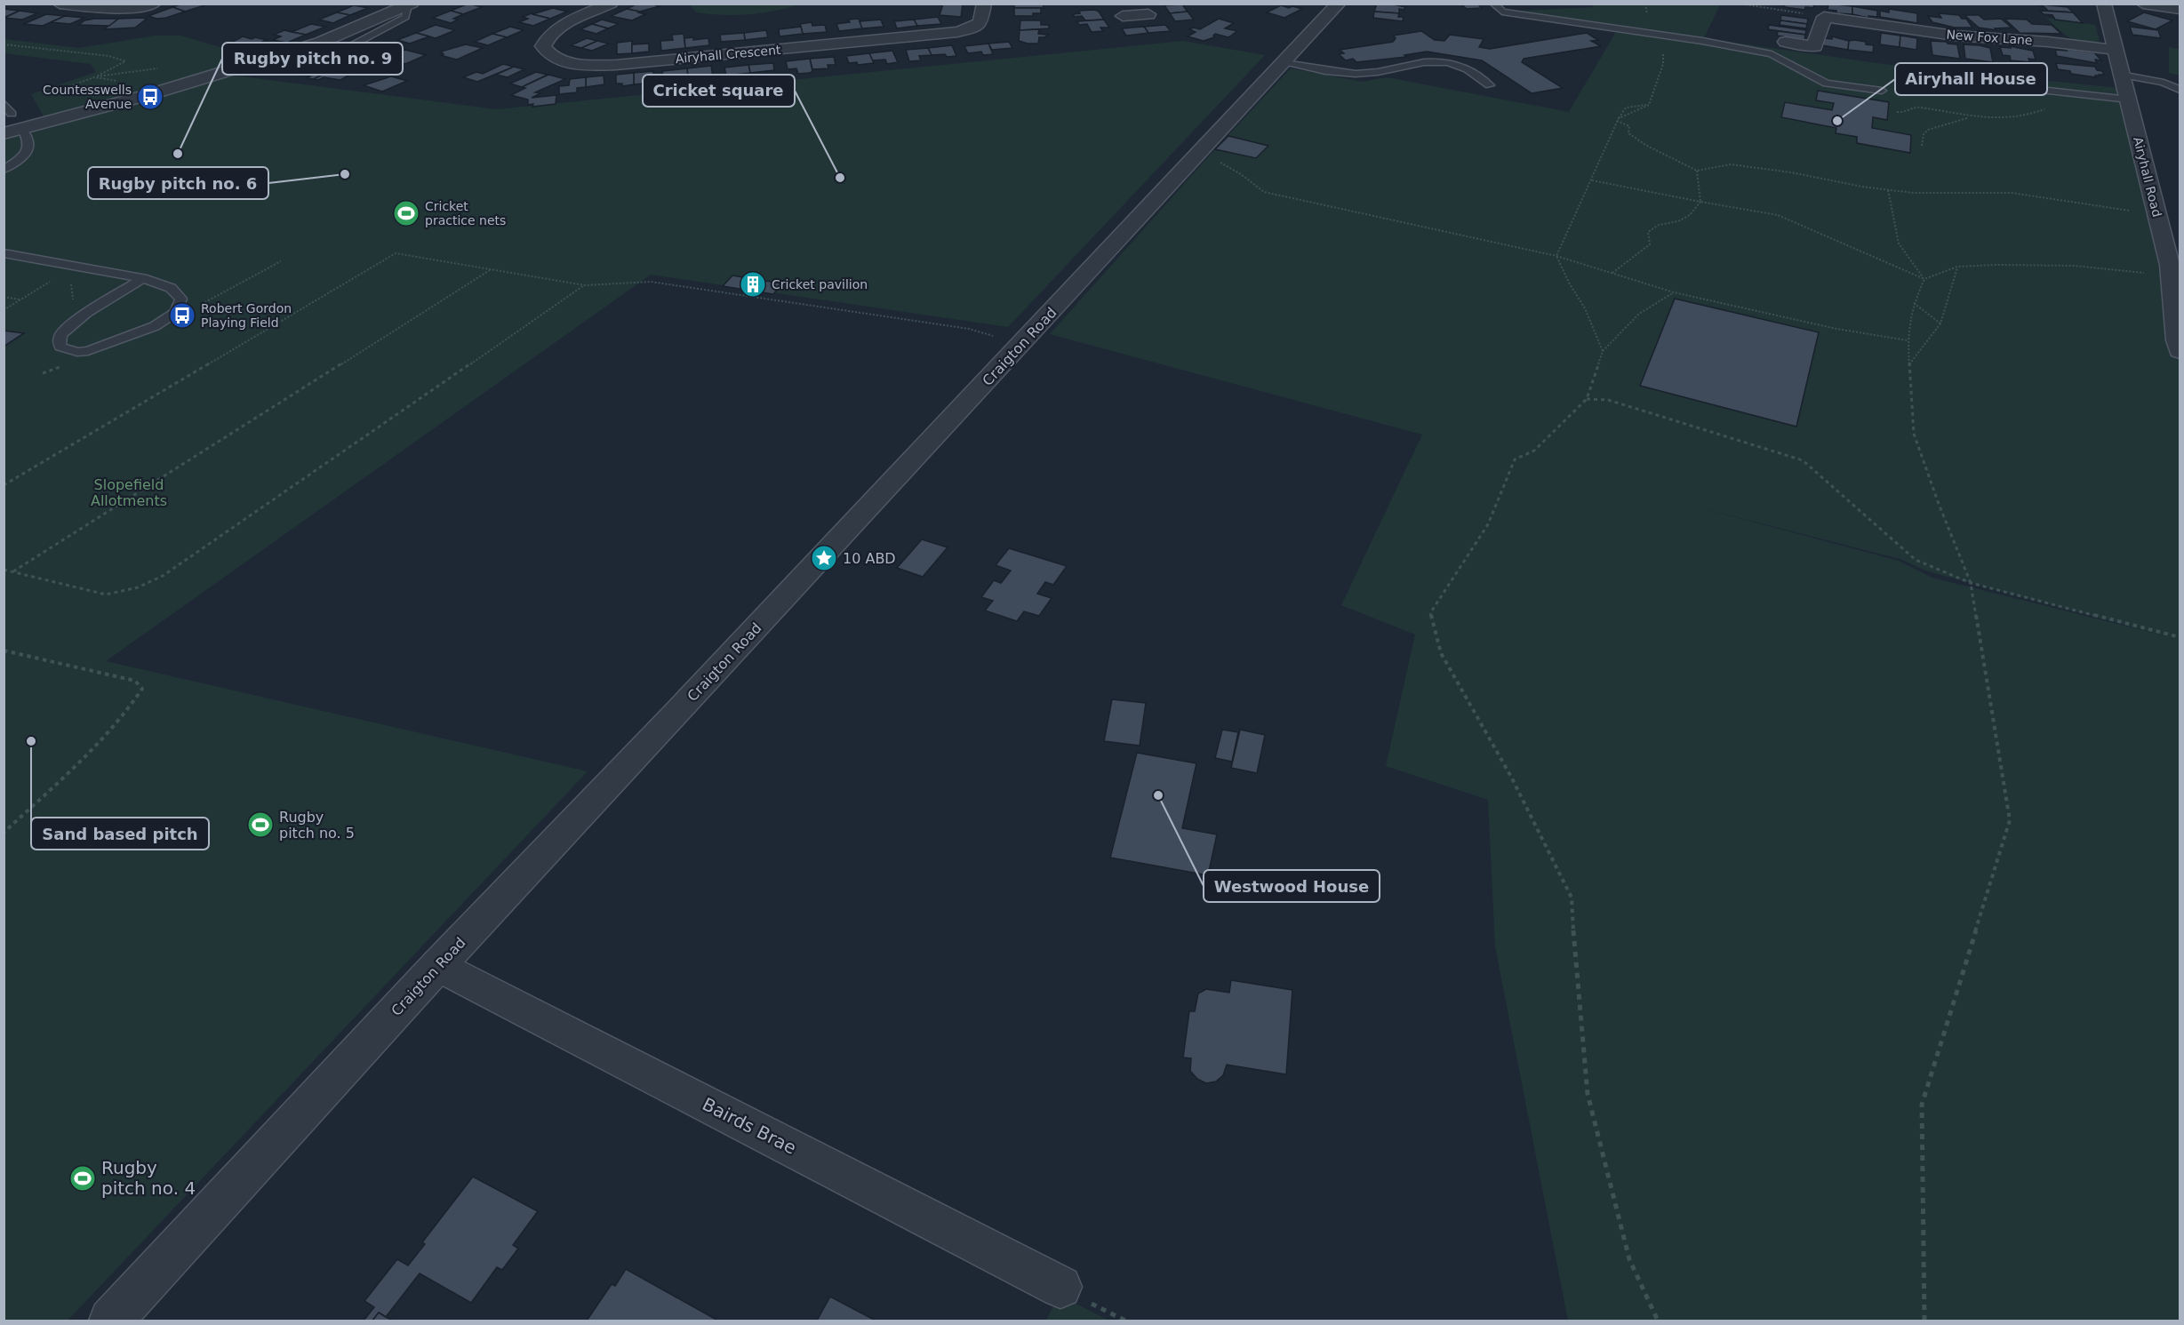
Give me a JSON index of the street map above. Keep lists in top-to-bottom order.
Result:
{
  "streets": {
    "street": [
      "New Fox Lane",
      "Airyhall Crescent",
      "Airyhall Road",
      "Craigton Road",
      "Bairds Brae"
    ]
  },
  "crossings": [
    ["New Fox Lane", "Airyhall Road"],
    ["Craigton Road", "Bairds Brae"]
  ],
  "parks": ["Slopefield Allotments"],
  "places": {
    "bus stop": ["Countesswells Avenue", "Robert Gordon Playing Field"],
    "other": [
      "Airyhall House",
      "Rugby pitch no. 9",
      "Rugby pitch no. 6",
      "Cricket square",
      "Sand based pitch",
      "Westwood House"
    ],
    "sports": ["Cricket practice nets", "Rugby pitch no. 5", "Rugby pitch no. 4"],
    "building": ["Cricket pavilion"],
    "place": ["10 ABD"]
  }
}
